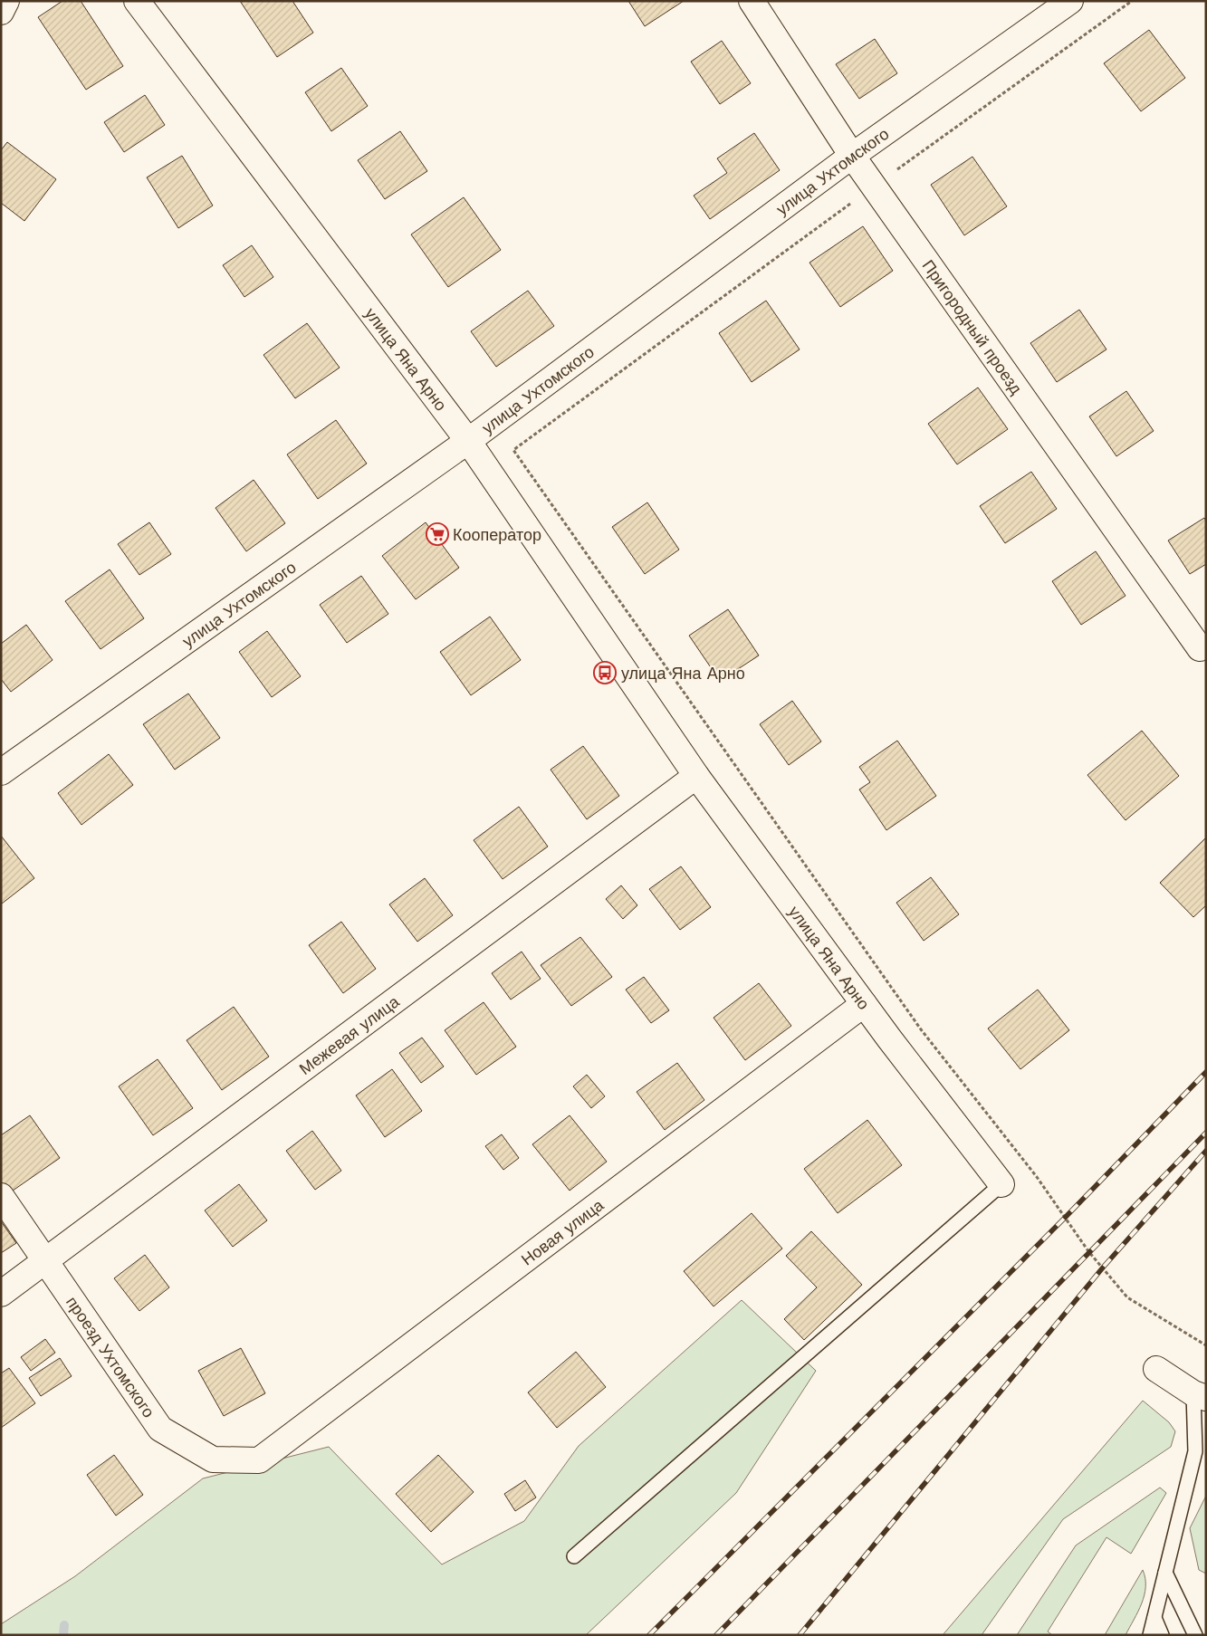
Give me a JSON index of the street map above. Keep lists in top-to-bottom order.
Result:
{
  "streets": {
    "street": [
      "улица Ухтомского",
      "Пригородный проезд",
      "улица Яна Арно",
      "Межевая улица",
      "Новая улица",
      "проезд Ухтомского"
    ]
  },
  "crossings": [
    ["улица Ухтомского", "Пригородный проезд"],
    ["улица Ухтомского", "улица Яна Арно"],
    ["улица Яна Арно", "Межевая улица"],
    ["улица Яна Арно", "Новая улица"],
    ["Межевая улица", "проезд Ухтомского"],
    ["Новая улица", "проезд Ухтомского"]
  ],
  "places": {
    "supermarket": ["Кооператор"],
    "bus stop": ["улица Яна Арно"]
  }
}
